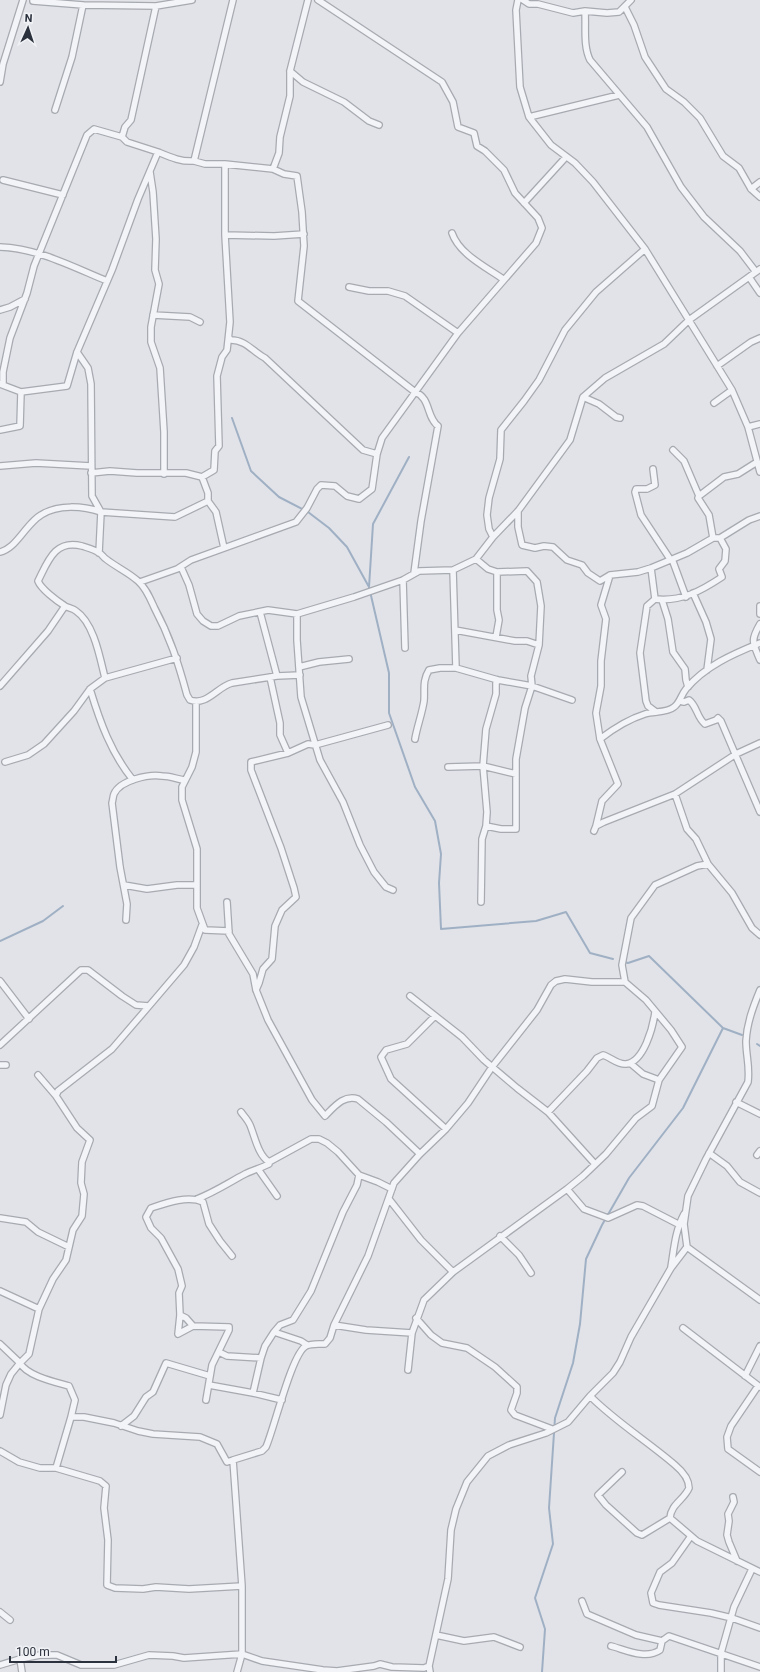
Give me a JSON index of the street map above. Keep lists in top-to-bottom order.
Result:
{
  "scale_bar": "100 m",
  "north": "top"
}
